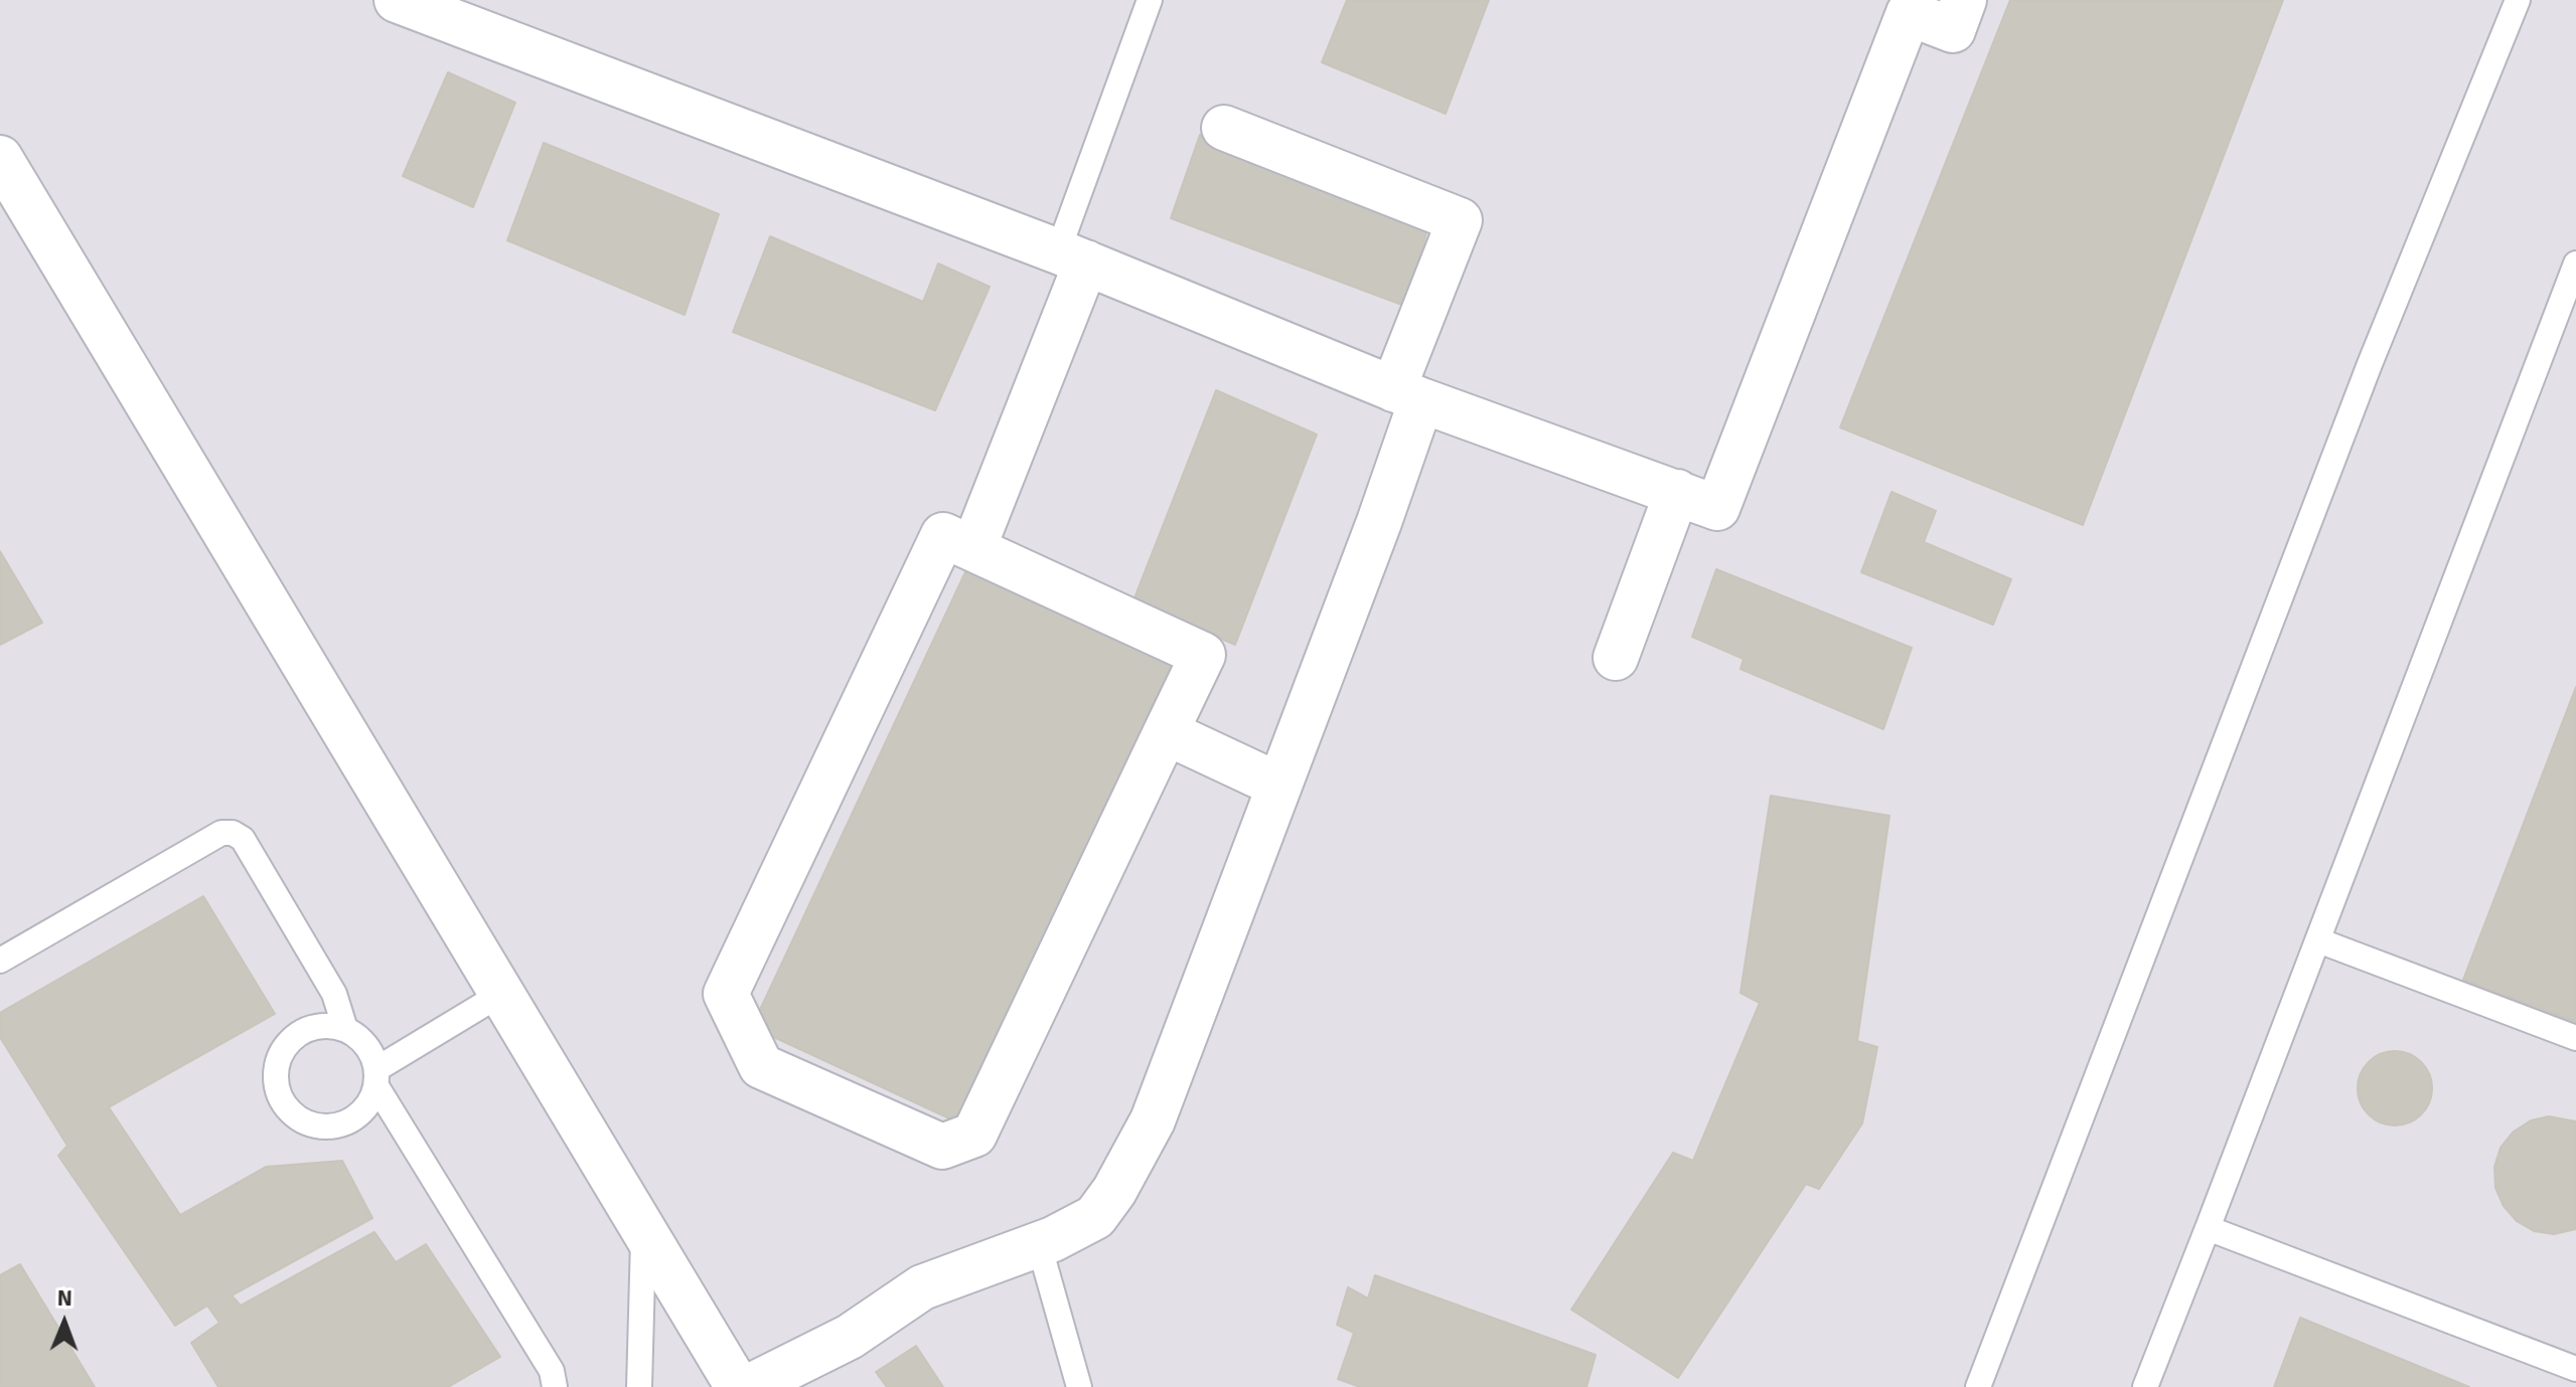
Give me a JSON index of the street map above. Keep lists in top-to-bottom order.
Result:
{
  "north": "top"
}
